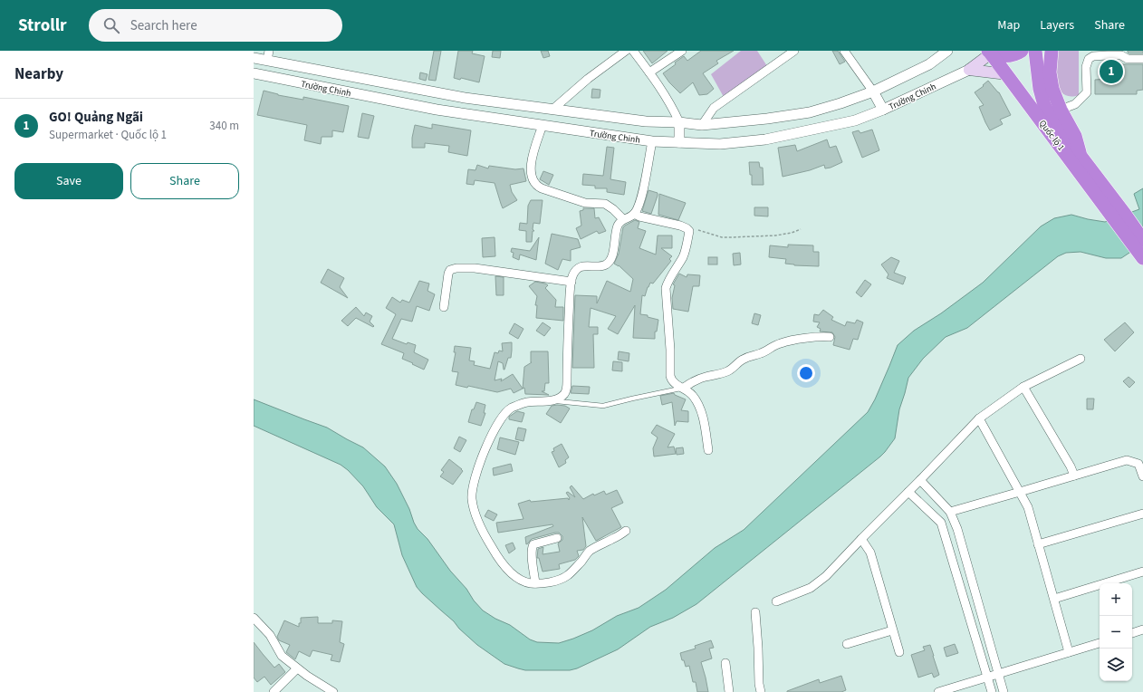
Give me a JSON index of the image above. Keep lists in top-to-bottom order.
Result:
{
  "streets": {
    "highway": ["Quốc lộ 1"],
    "street": ["Trường Chinh"]
  },
  "page": {
    "header": "Strollr",
    "search": "Search here",
    "nav": ["Map", "Layers", "Share"],
    "heading": "Nearby",
    "pins": "1",
    "list": [
      {
        "mark": "1",
        "name": "GO! Quảng Ngãi",
        "note": "Supermarket · Quốc lộ 1",
        "value": "340 m"
      }
    ],
    "buttons": ["Save", "Share"],
    "map_buttons": ["+", "−"]
  }
}
